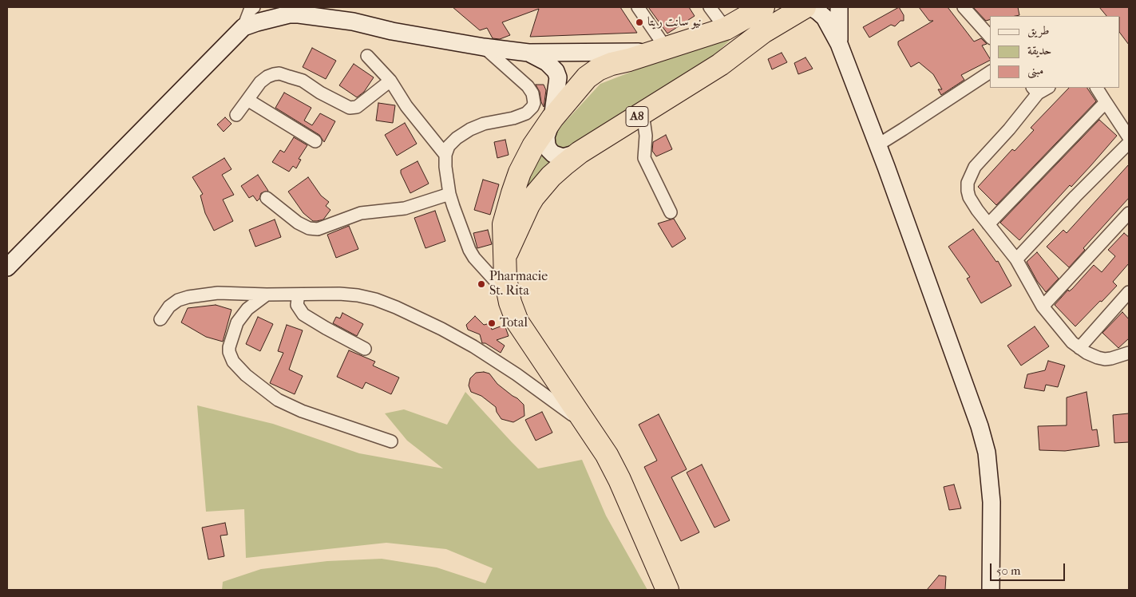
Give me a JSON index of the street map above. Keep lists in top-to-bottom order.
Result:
{
  "streets": {
    "highway": ["A8"]
  },
  "places": ["نيو سانت ريتا", "Pharmacie St. Rita", "Total"],
  "legend": ["طريق", "حديقة", "مبنى"],
  "scale_bar": "50 m"
}
